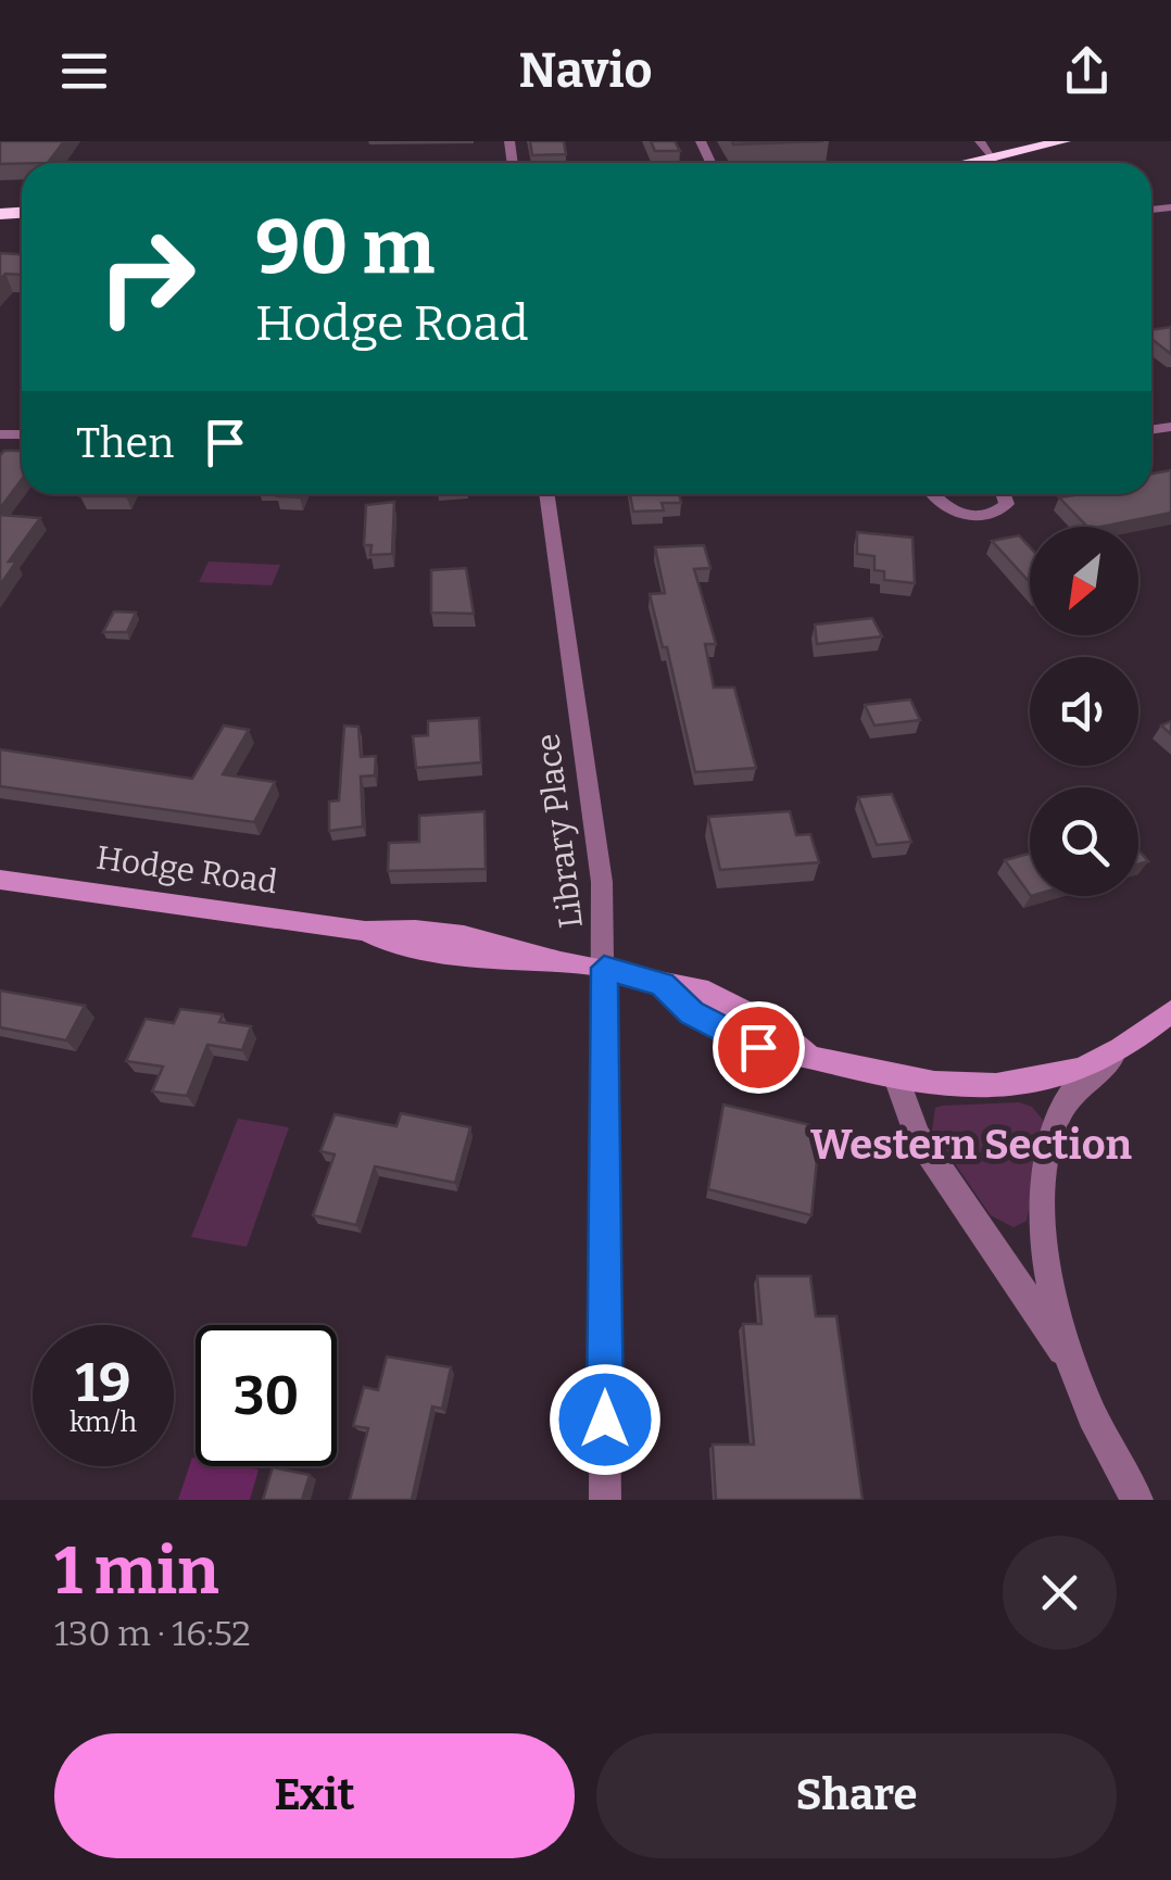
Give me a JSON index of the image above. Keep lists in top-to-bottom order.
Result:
{
  "streets": {
    "street": ["Library Place", "Hodge Road"]
  },
  "crossings": [
    ["Library Place", "Hodge Road"]
  ],
  "districts": ["Western Section"],
  "north": "bottom left",
  "page": {
    "header": "Navio",
    "turn": ["90 m", "Hodge Road"],
    "then": "Then",
    "speed": "19 km/h",
    "limit": "30",
    "heading": ["1 min", "130 m · 16:52"],
    "buttons": ["Exit", "Share"]
  }
}
